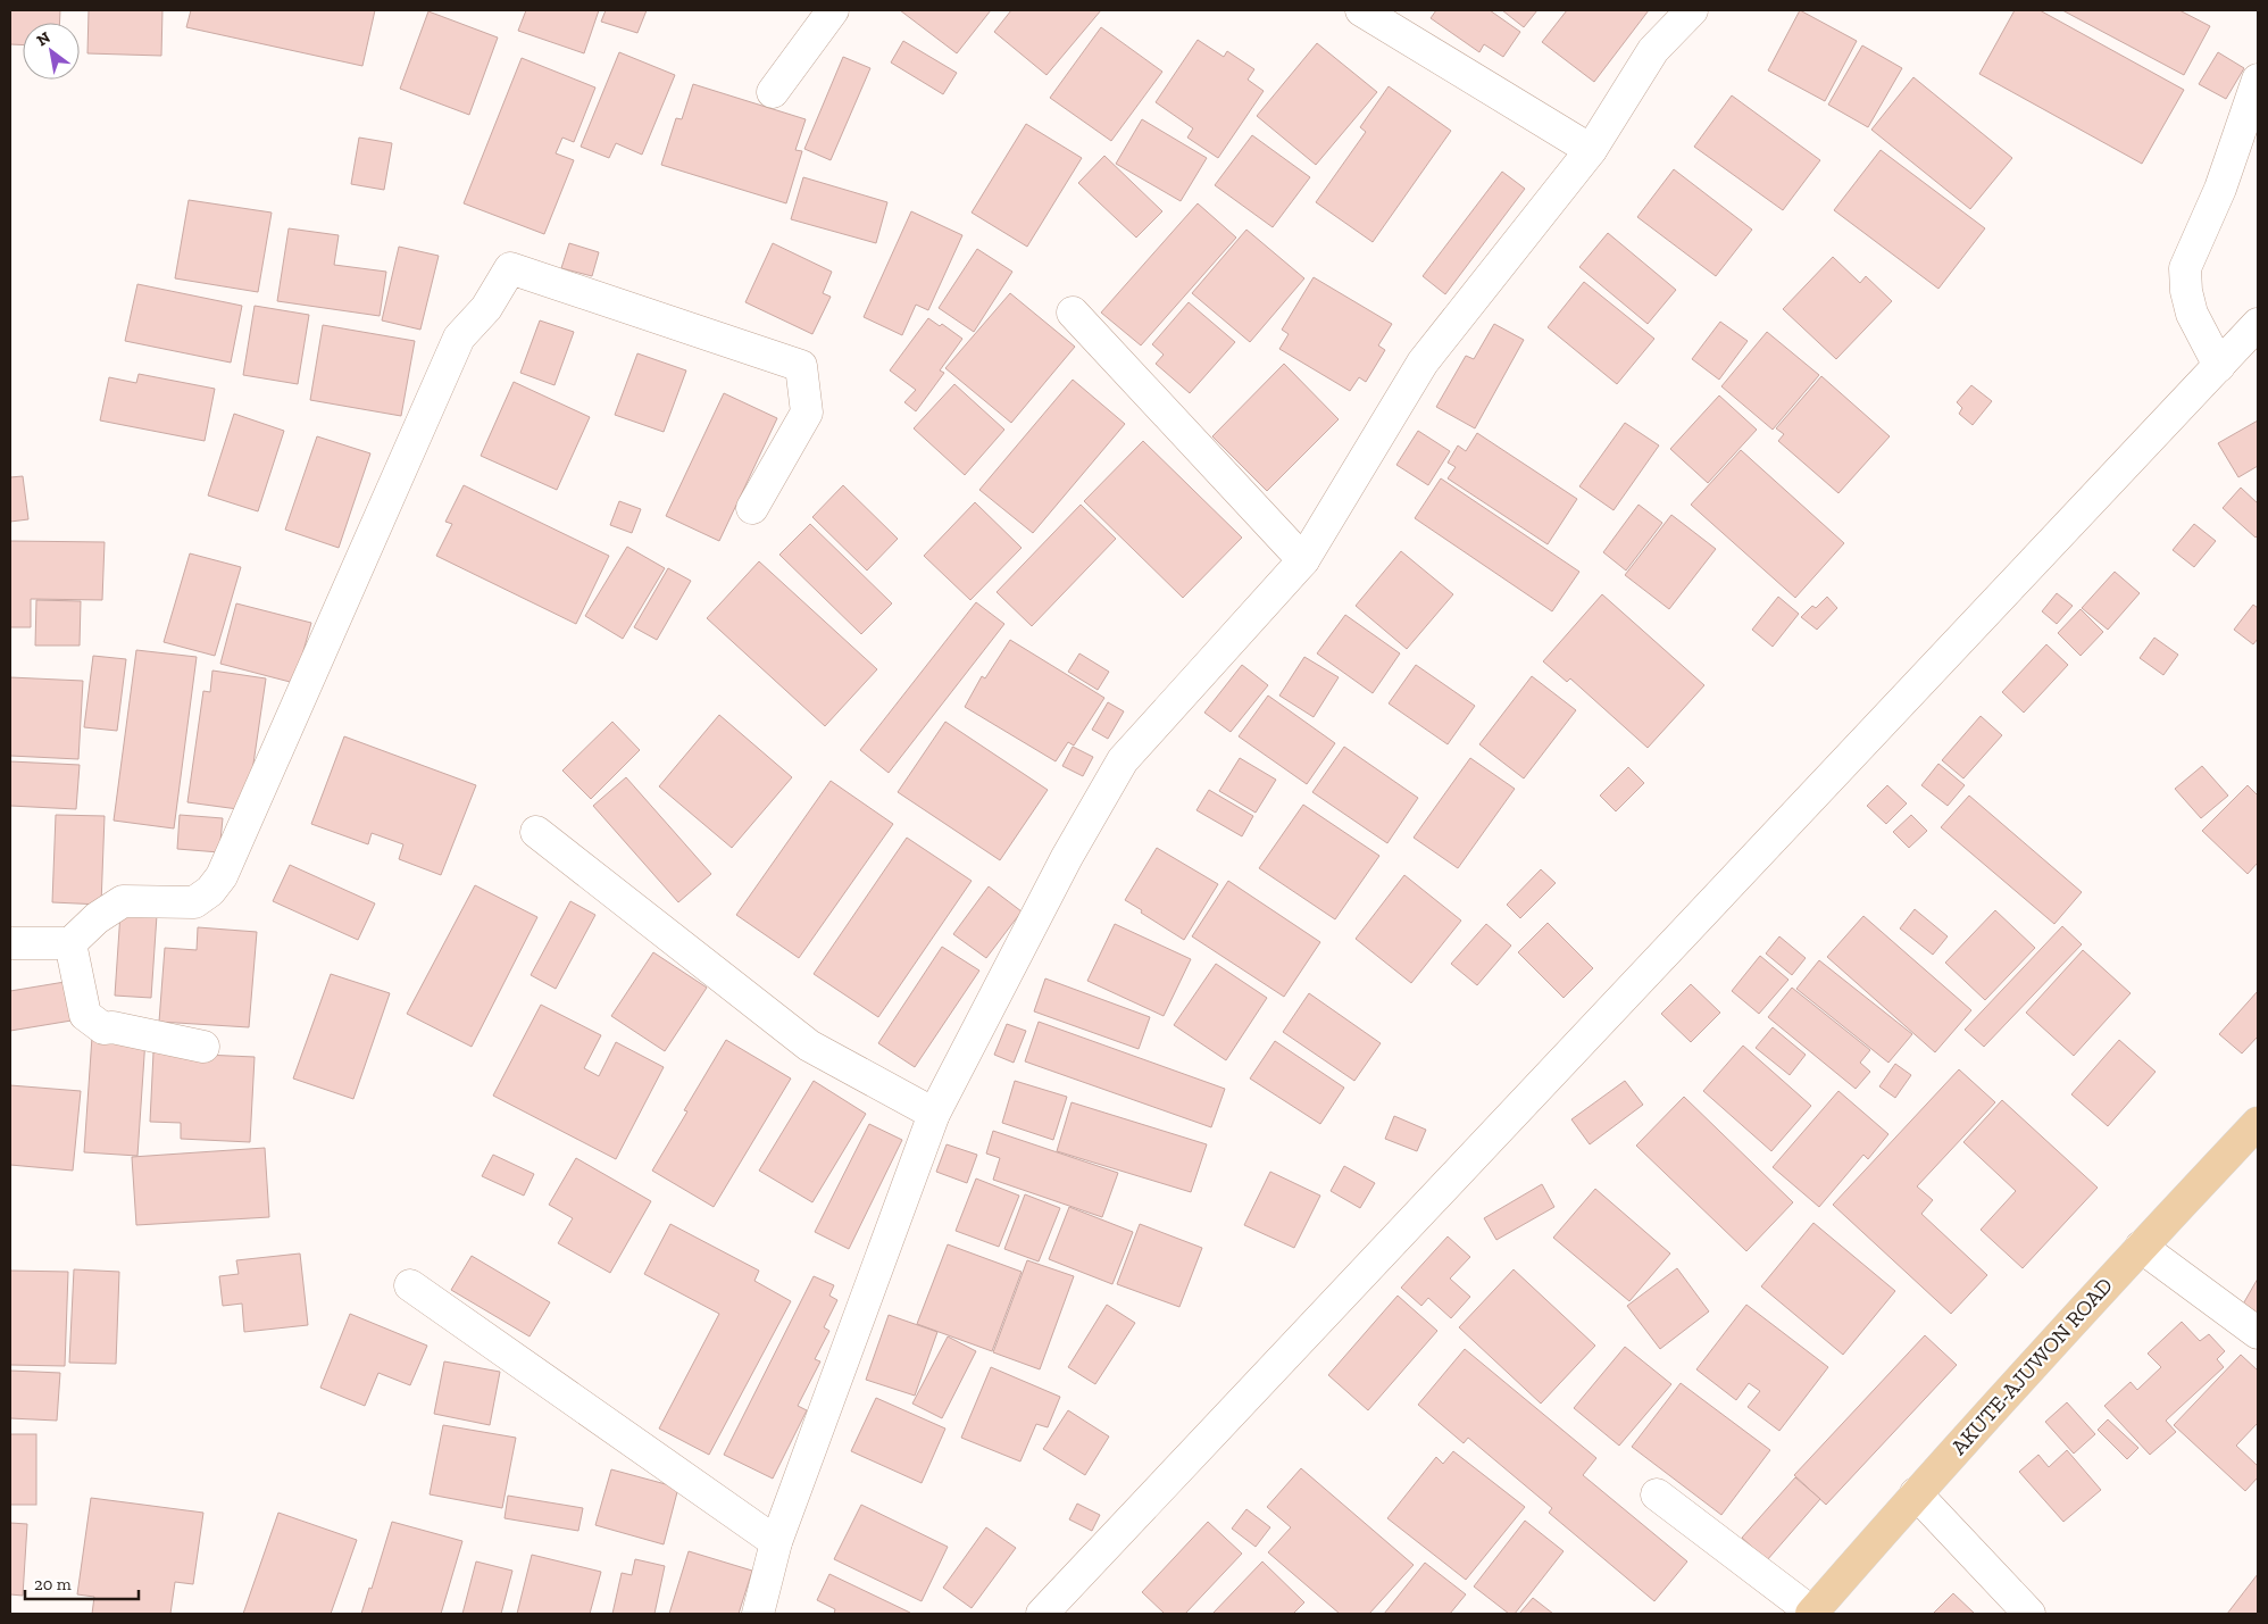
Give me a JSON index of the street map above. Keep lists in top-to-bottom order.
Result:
{
  "streets": {
    "main road": ["AKUTE-AJUWON ROAD"]
  },
  "scale_bar": "20 m",
  "north": "top left"
}
